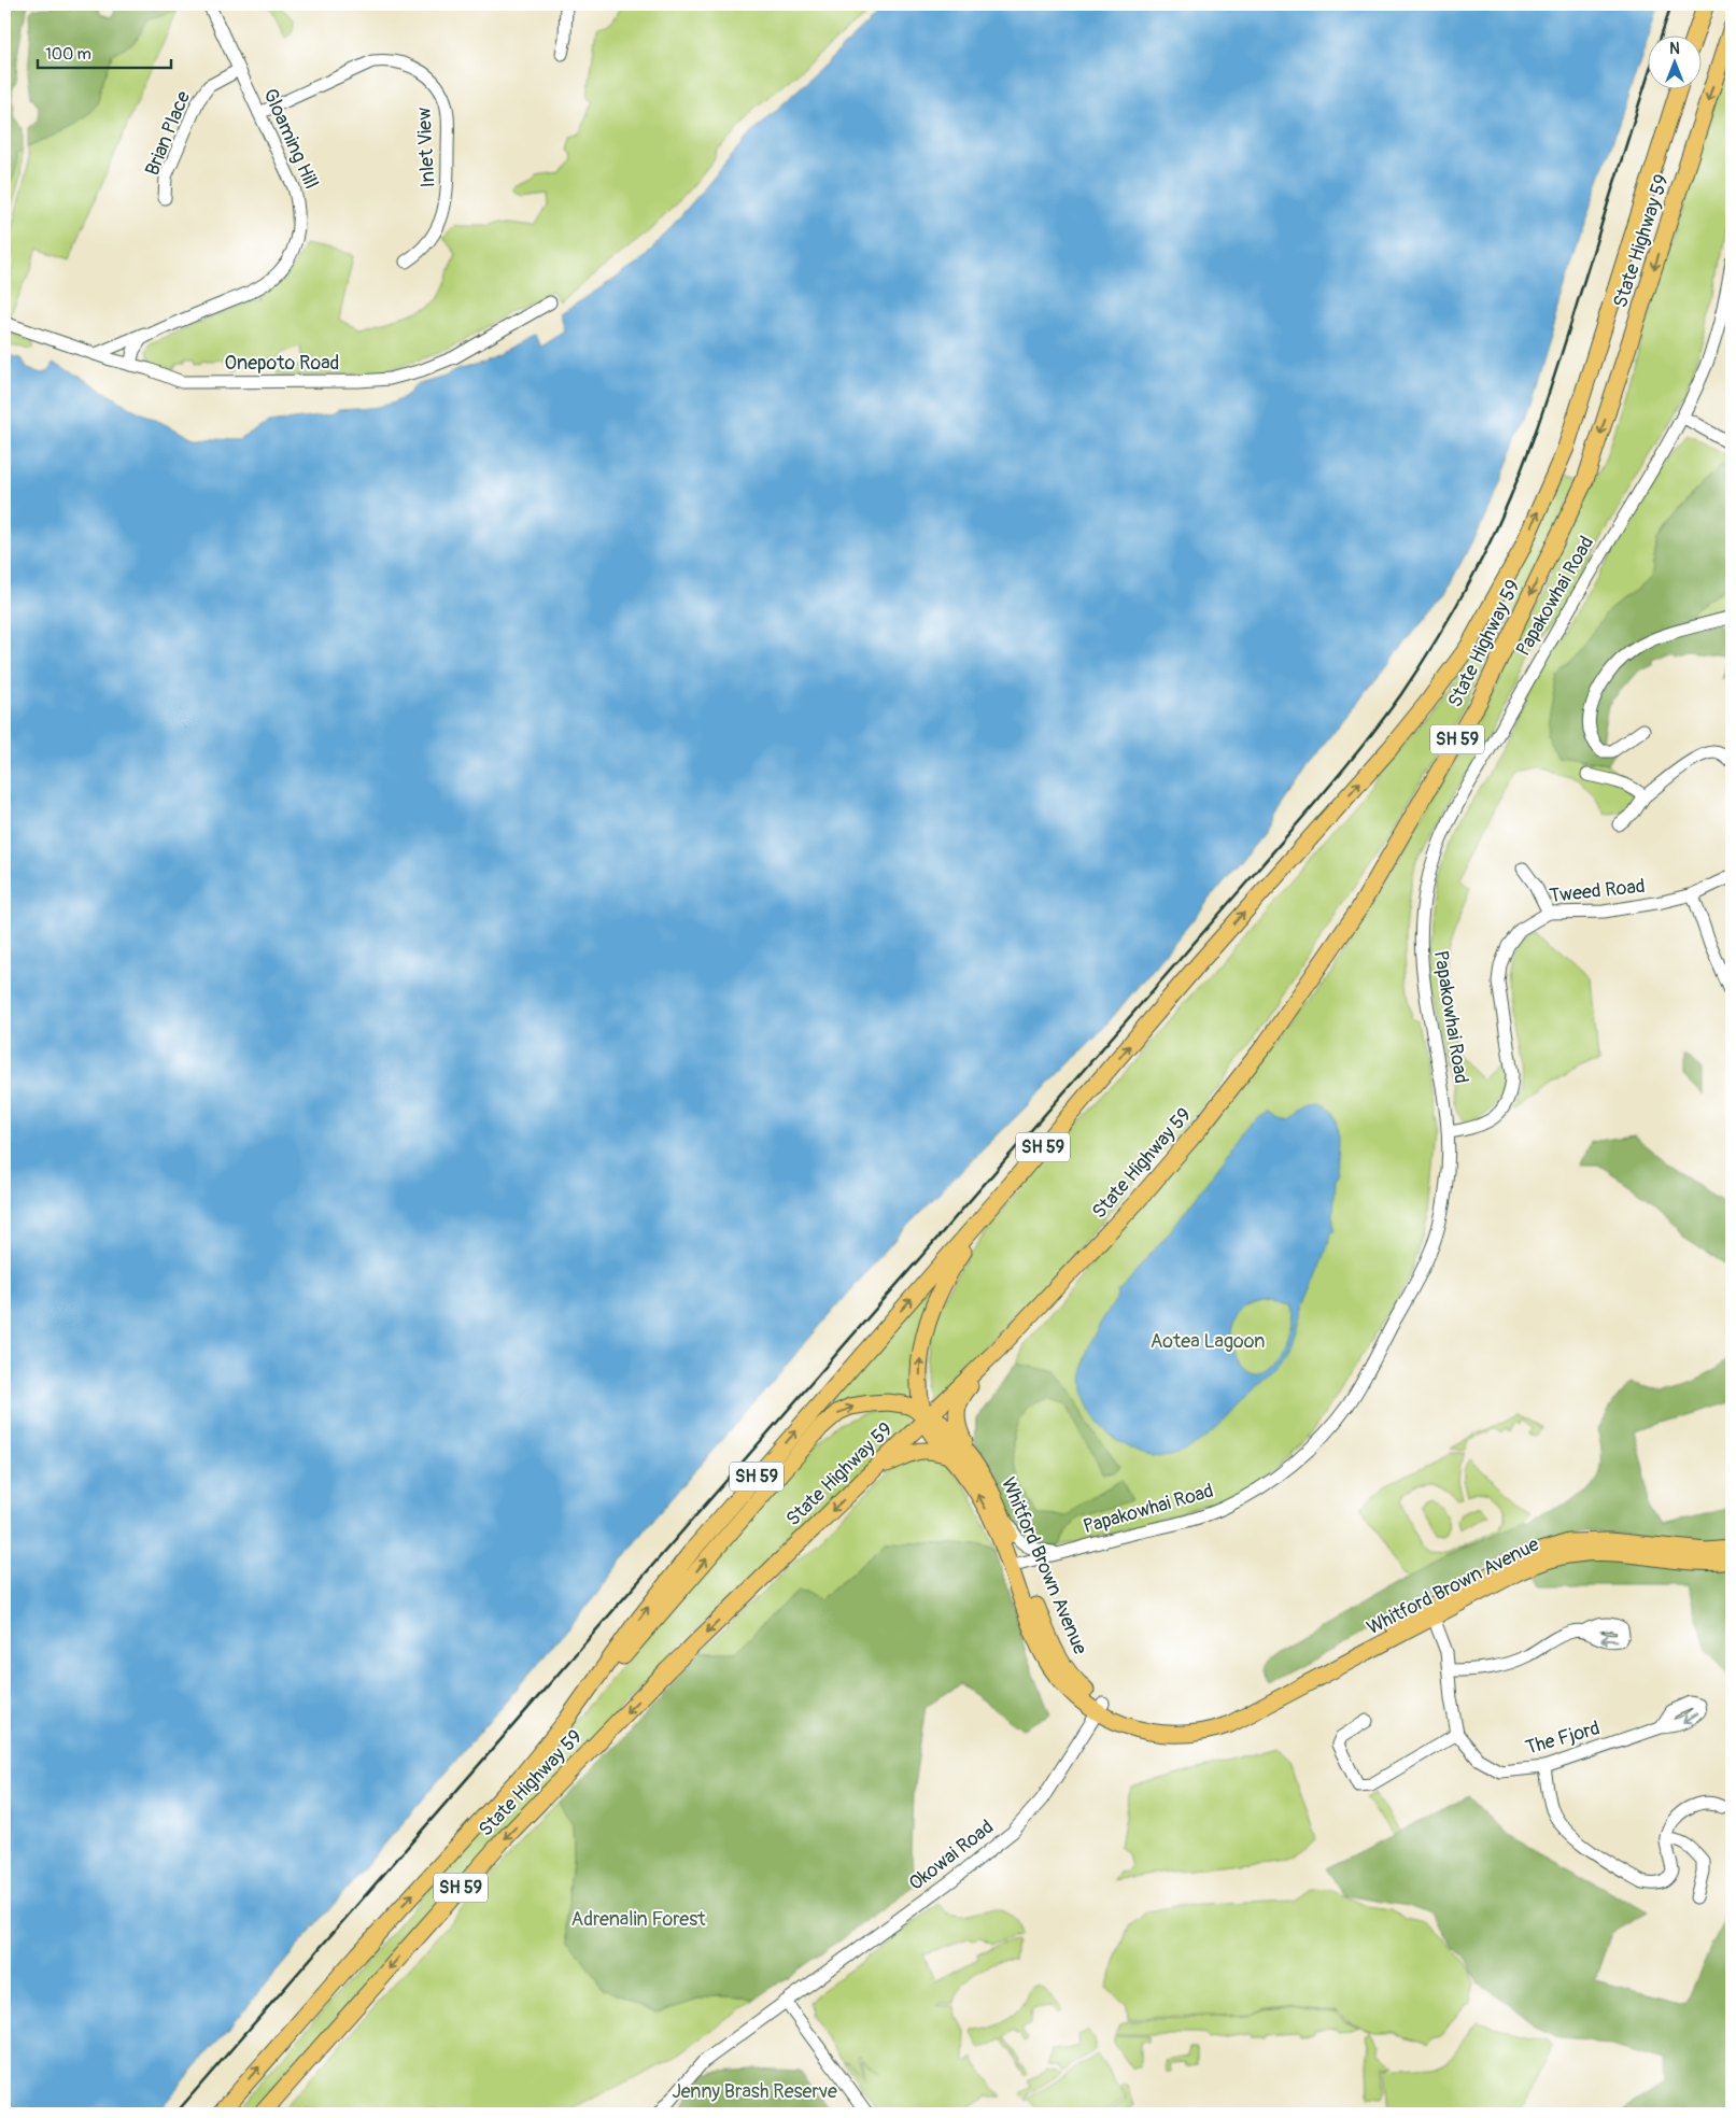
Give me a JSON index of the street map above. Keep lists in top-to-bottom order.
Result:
{
  "streets": {
    "main road": ["State Highway 59", "SH 59", "Whitford Brown Avenue"],
    "street": [
      "Brian Place",
      "Gloaming Hill",
      "Inlet View",
      "Onepoto Road",
      "Papakowhai Road",
      "Tweed Road",
      "The Fjord",
      "Okowai Road"
    ]
  },
  "crossings": [
    ["Brian Place", "Gloaming Hill"],
    ["Gloaming Hill", "Inlet View"],
    ["Gloaming Hill", "Onepoto Road"],
    ["State Highway 59", "Whitford Brown Avenue"],
    ["Papakowhai Road", "Tweed Road"],
    ["Papakowhai Road", "Whitford Brown Avenue"],
    ["Whitford Brown Avenue", "The Fjord"],
    ["Whitford Brown Avenue", "Okowai Road"]
  ],
  "parks": ["Aotea Lagoon", "Adrenalin Forest", "Jenny Brash Reserve"],
  "scale_bar": "100 m",
  "north": "top"
}
